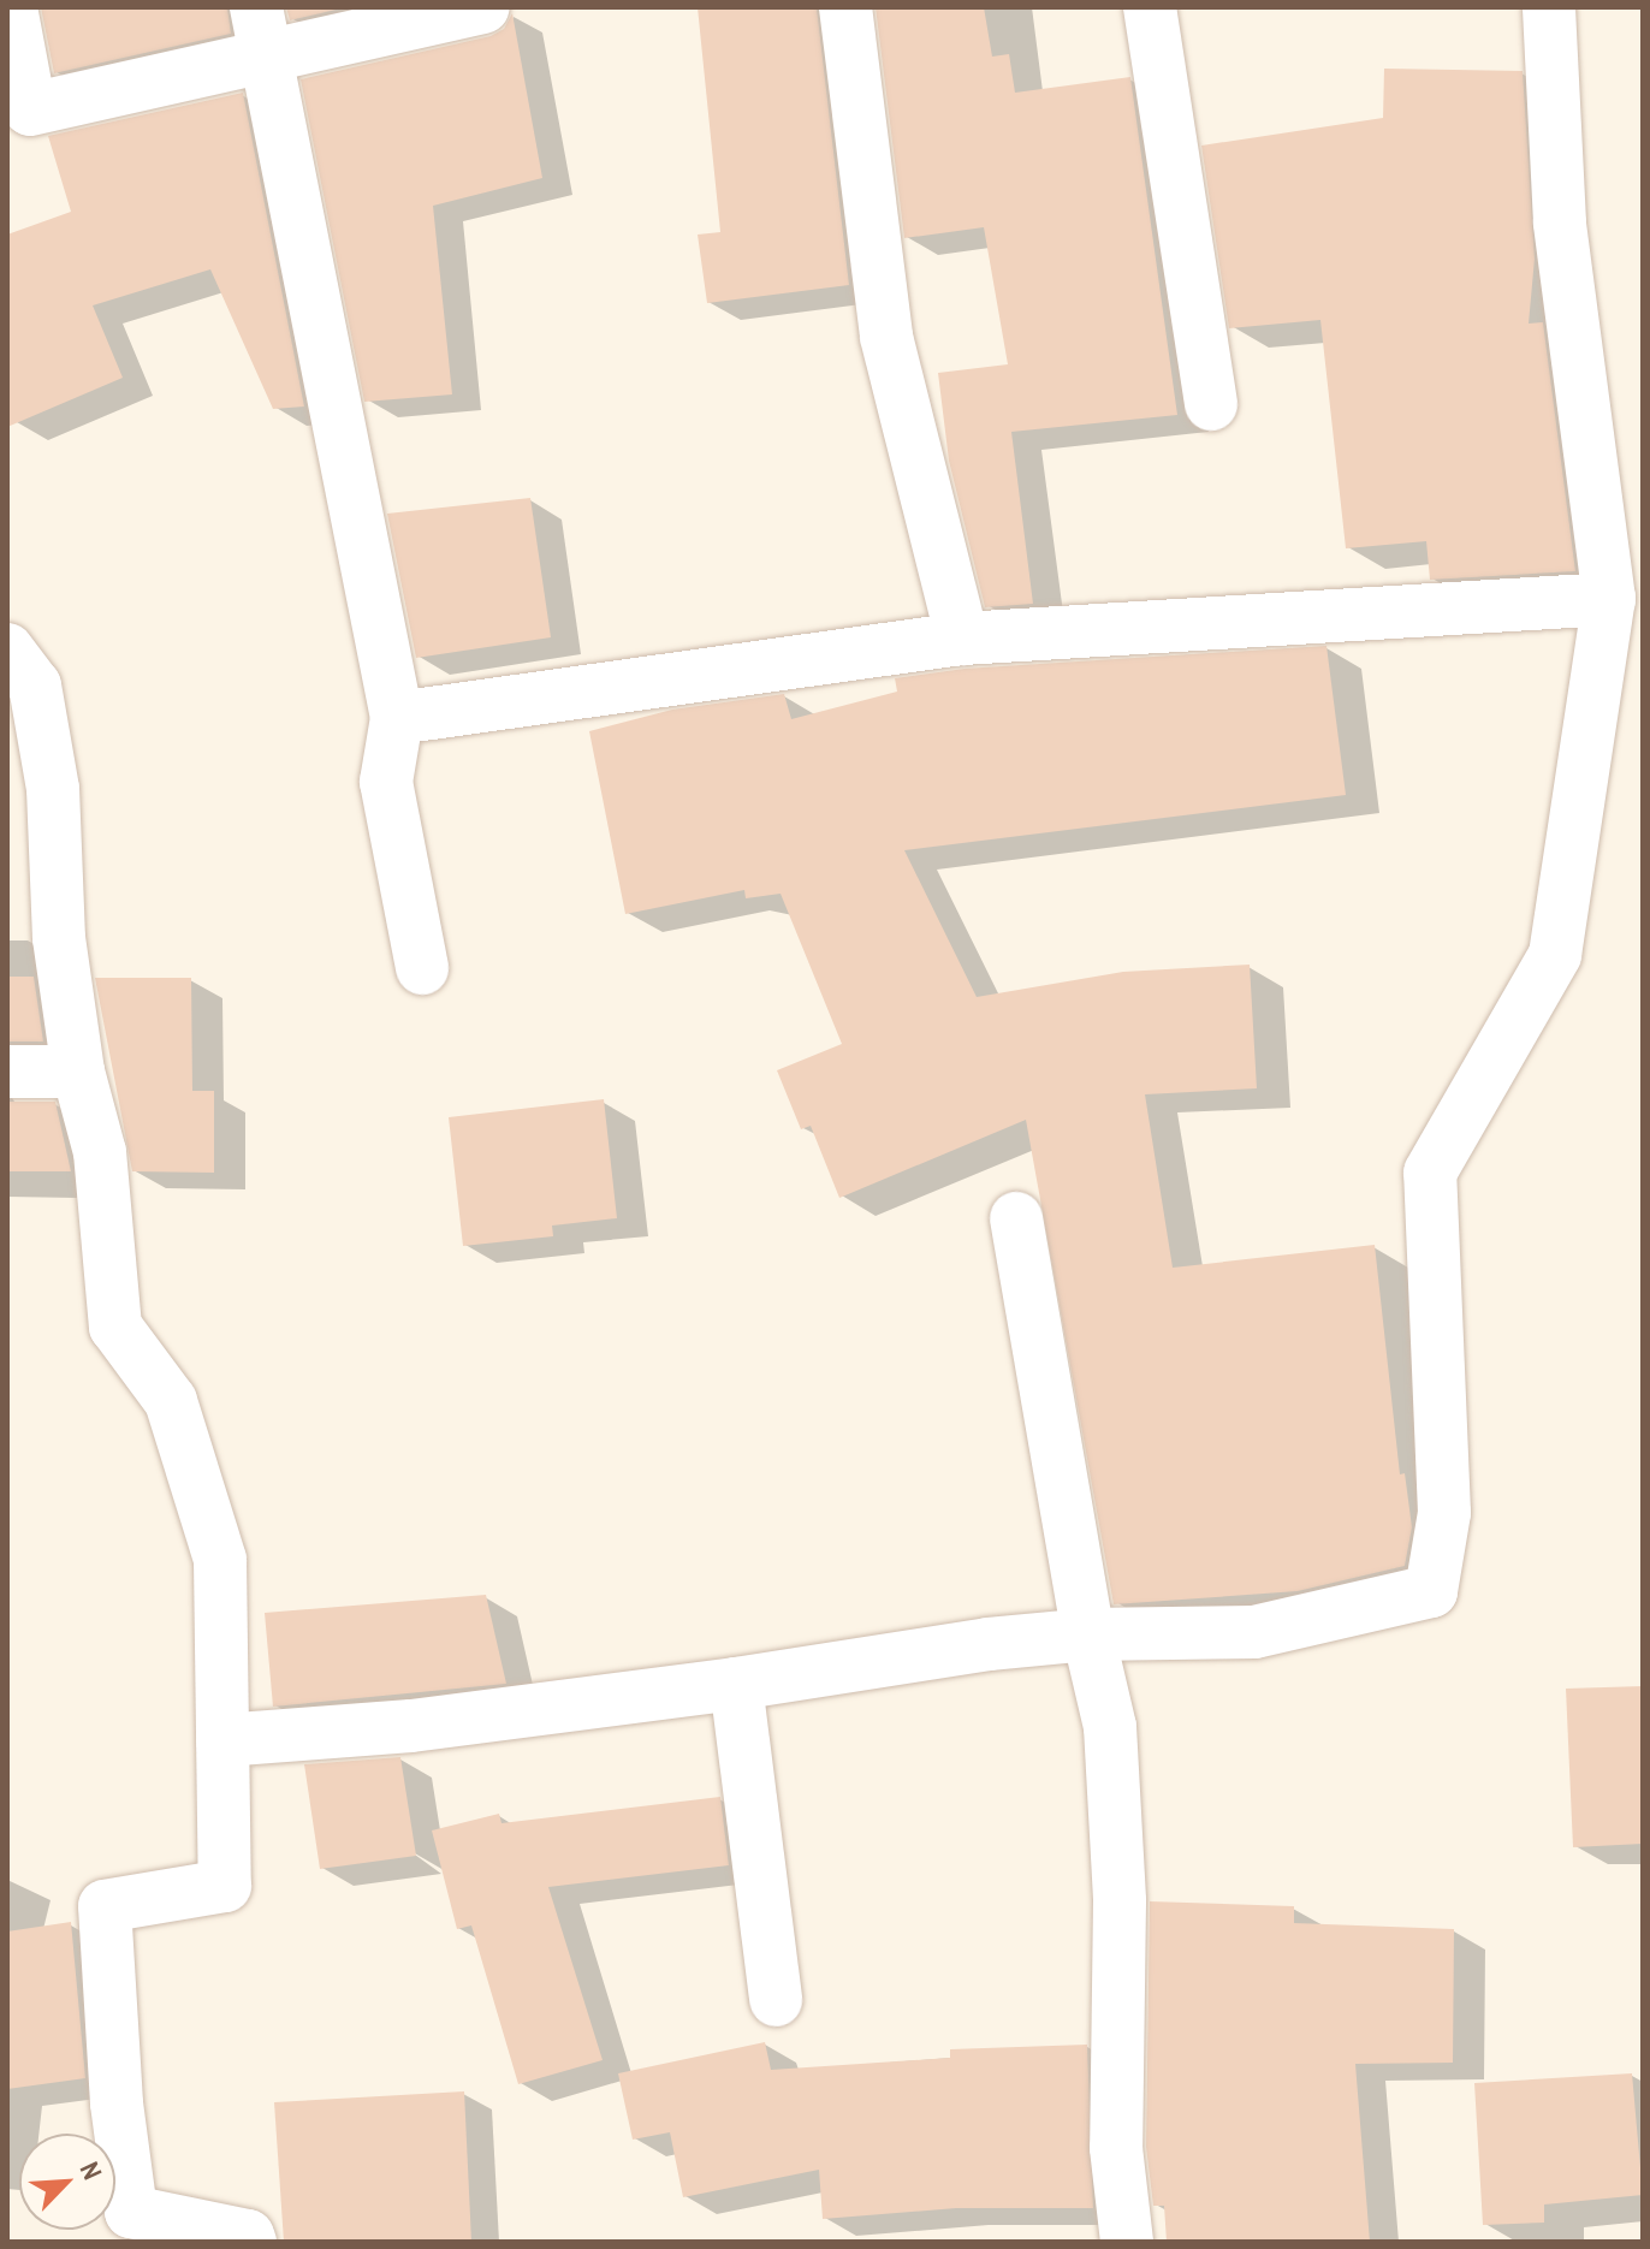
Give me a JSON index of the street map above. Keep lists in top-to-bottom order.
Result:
{
  "north": "top right"
}
